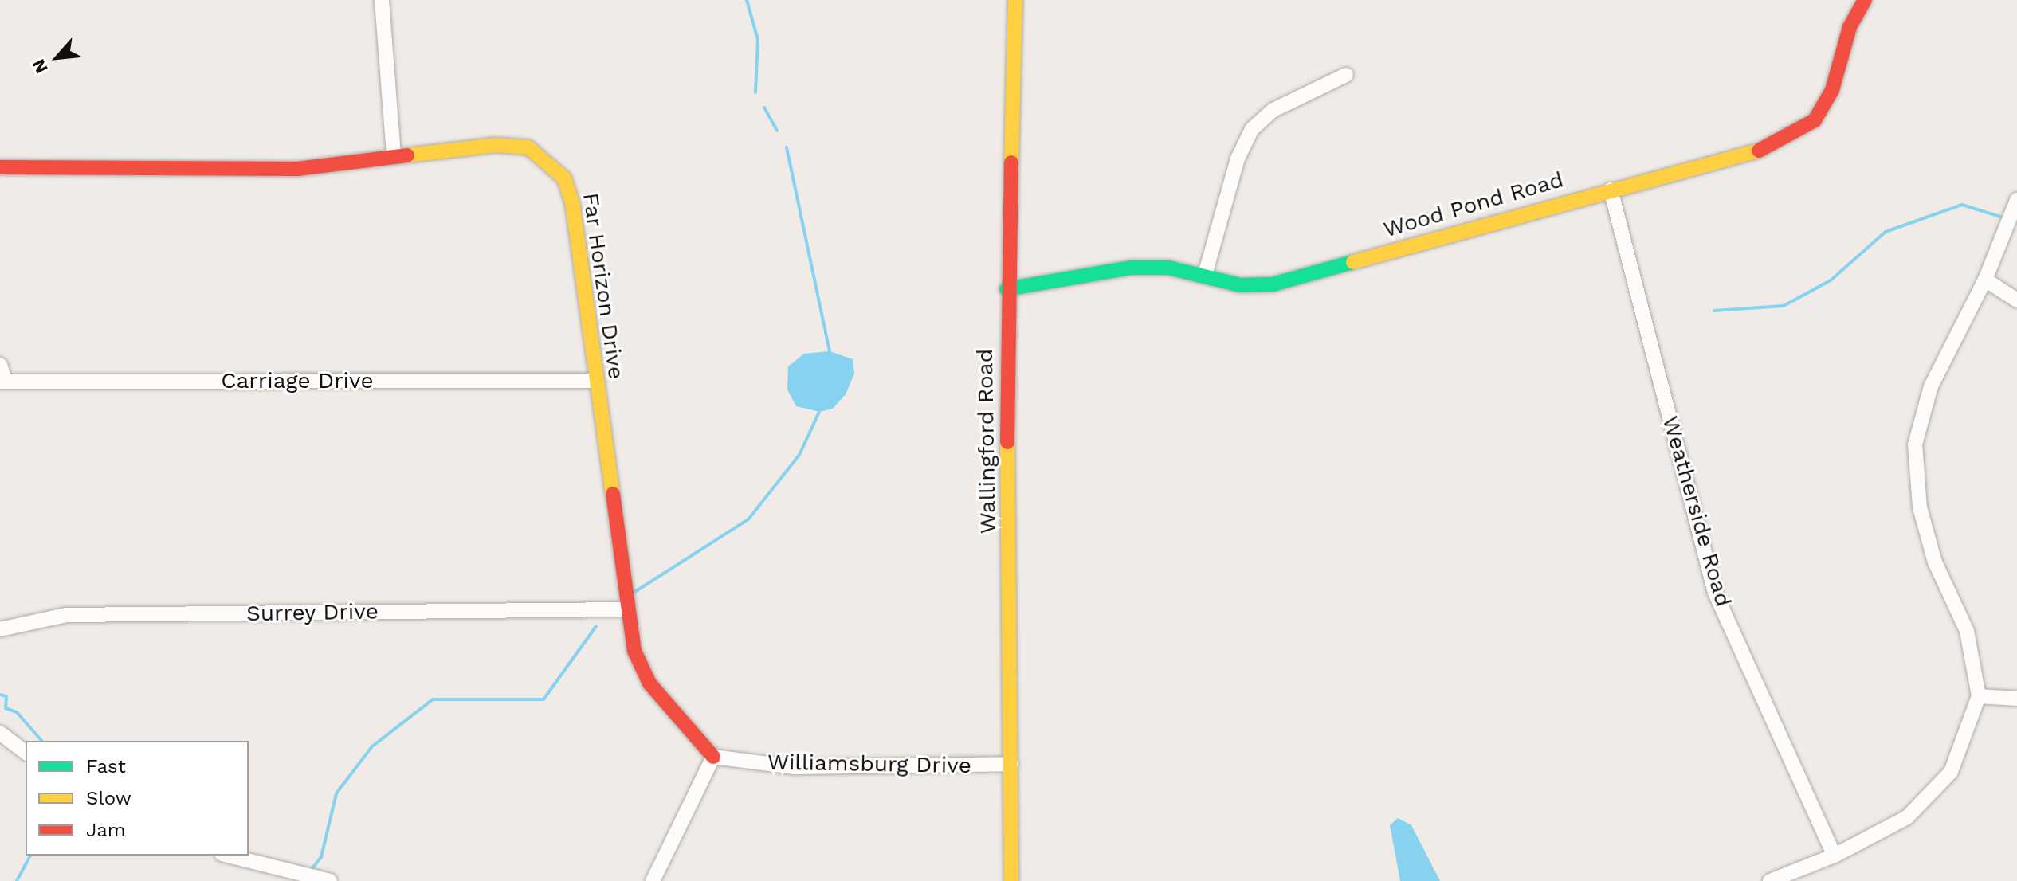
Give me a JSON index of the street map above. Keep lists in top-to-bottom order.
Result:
{
  "streets": {
    "street": [
      "Wood Pond Road",
      "Far Horizon Drive",
      "Carriage Drive",
      "Wallingford Road",
      "Weatherside Road",
      "Surrey Drive",
      "Williamsburg Drive"
    ]
  },
  "crossings": [
    ["Wood Pond Road", "Wallingford Road"],
    ["Wood Pond Road", "Weatherside Road"],
    ["Far Horizon Drive", "Carriage Drive"],
    ["Far Horizon Drive", "Surrey Drive"],
    ["Far Horizon Drive", "Williamsburg Drive"],
    ["Wallingford Road", "Williamsburg Drive"]
  ],
  "legend": ["Fast", "Slow", "Jam"],
  "north": "bottom left"
}
